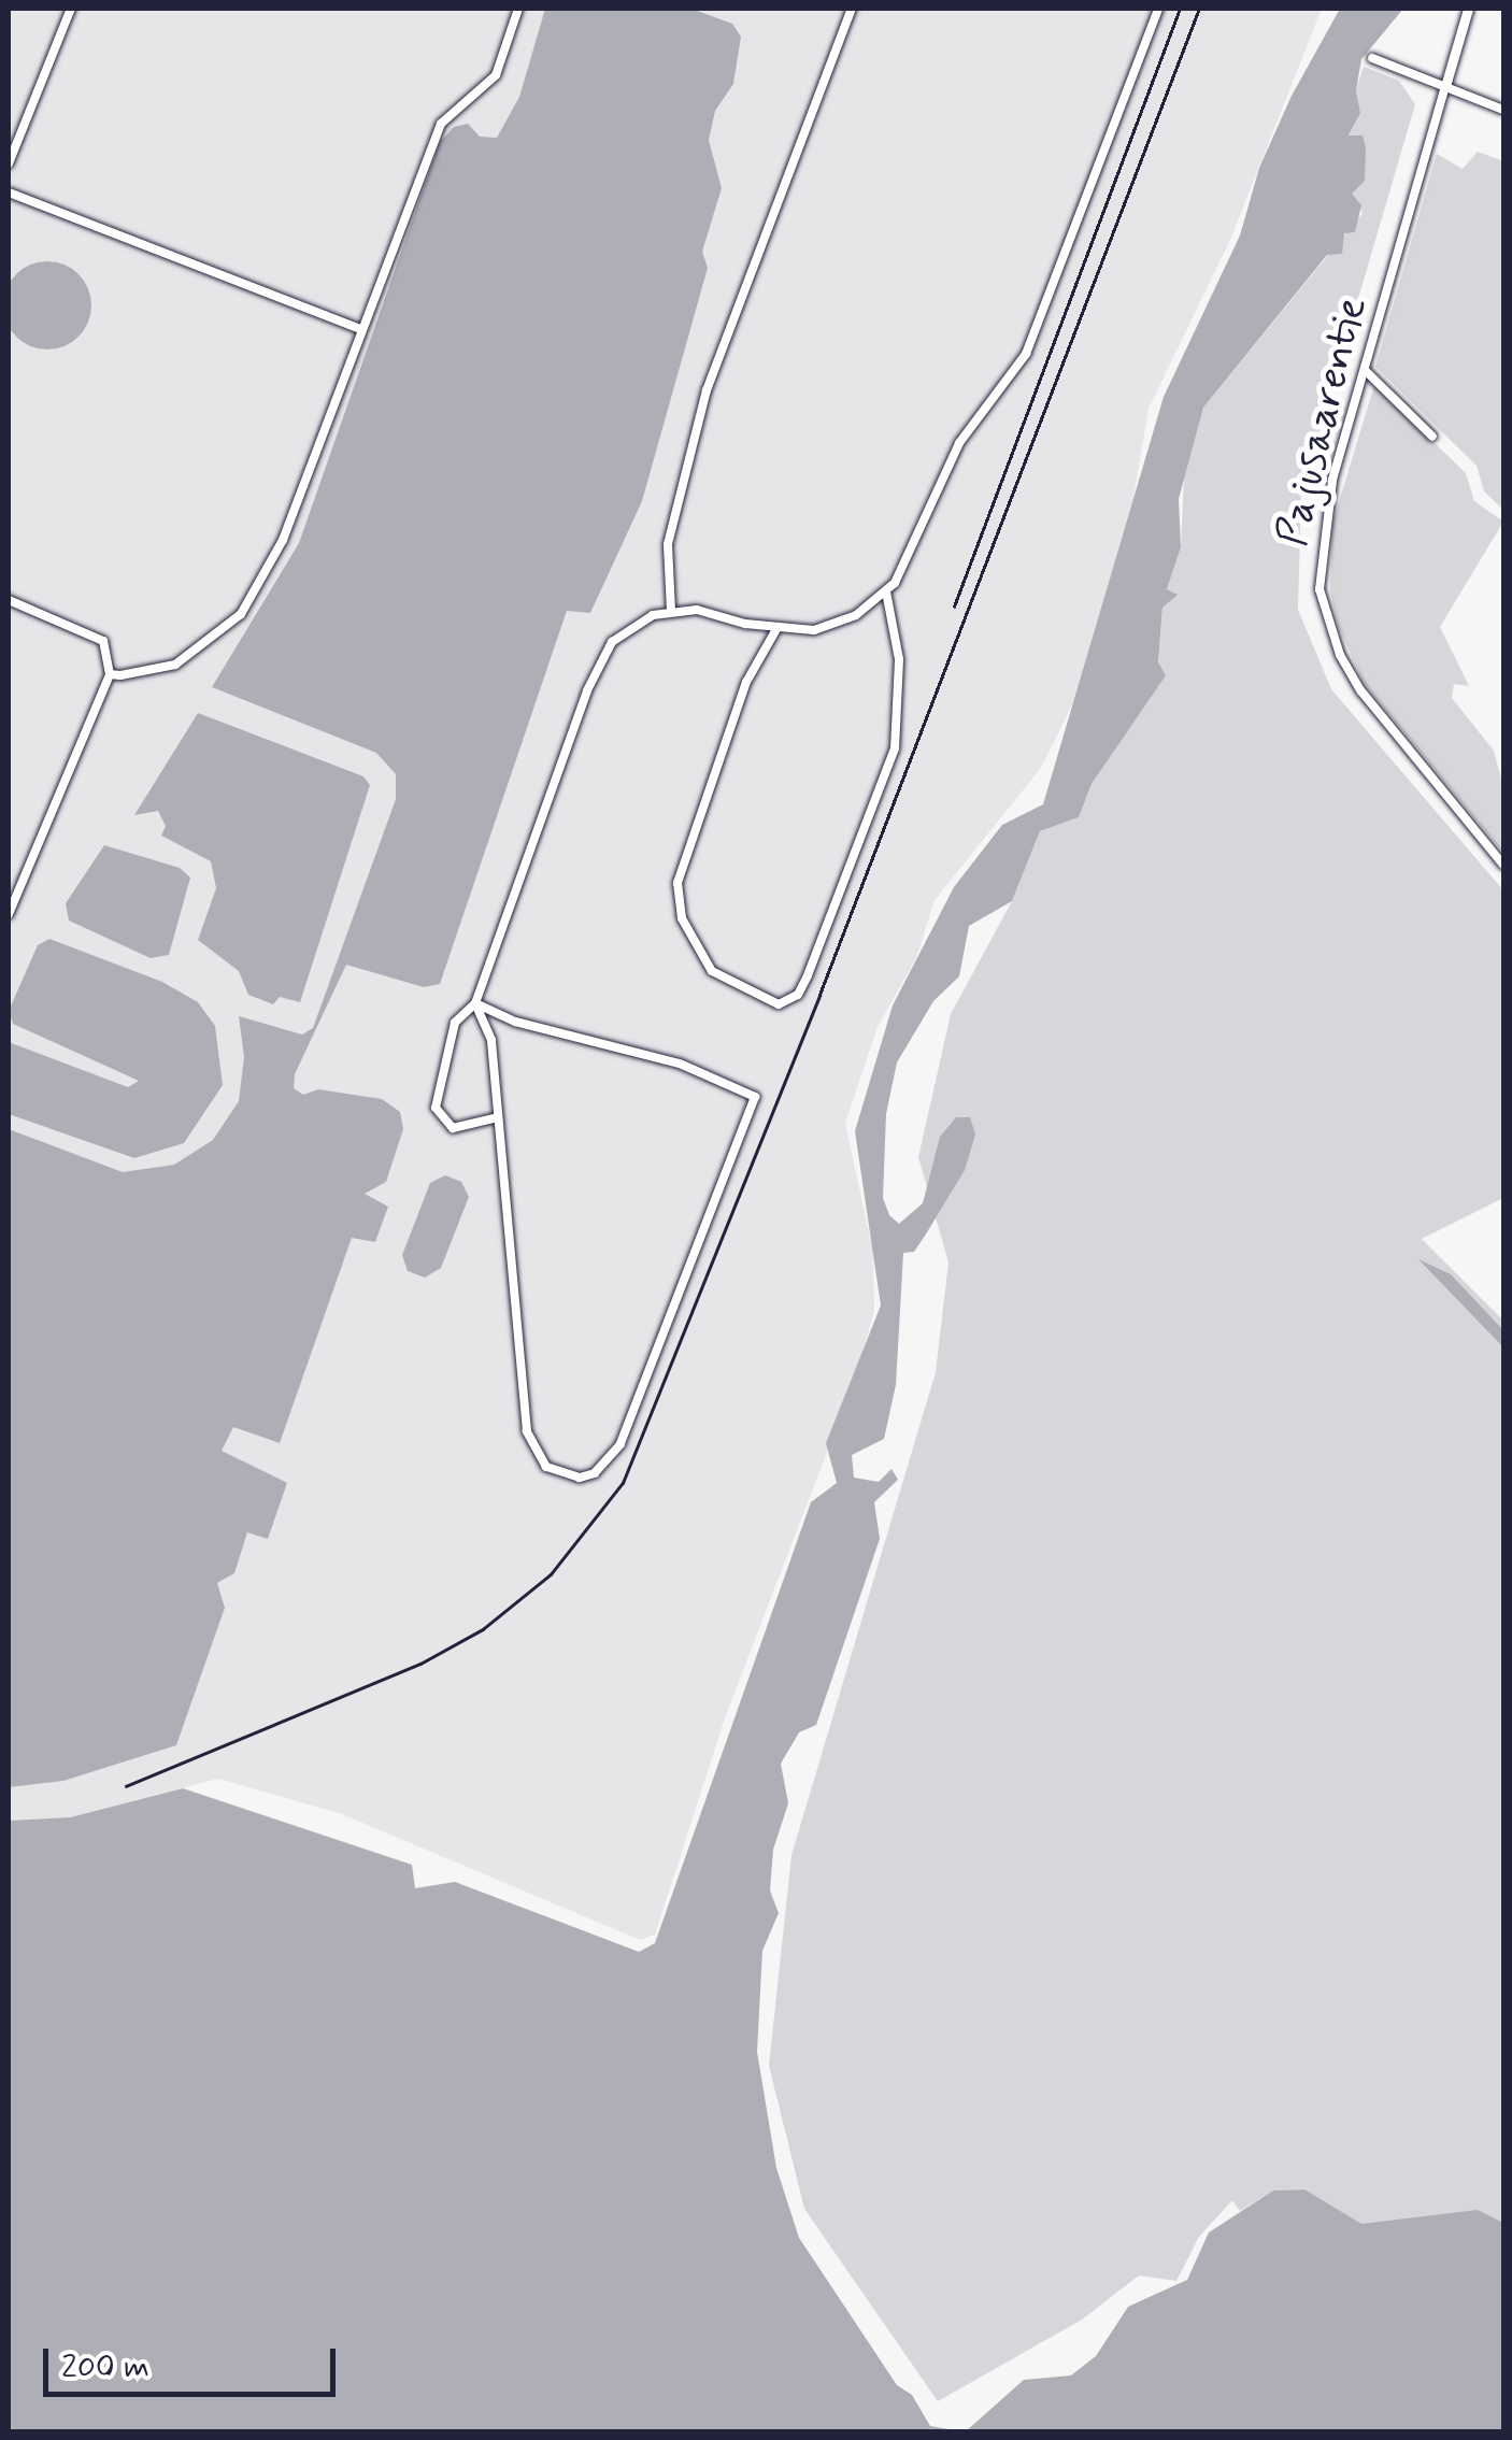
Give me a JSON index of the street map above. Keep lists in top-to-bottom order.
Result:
{
  "streets": {
    "street": ["Pajusaarentie"]
  },
  "scale_bar": "200 m"
}
